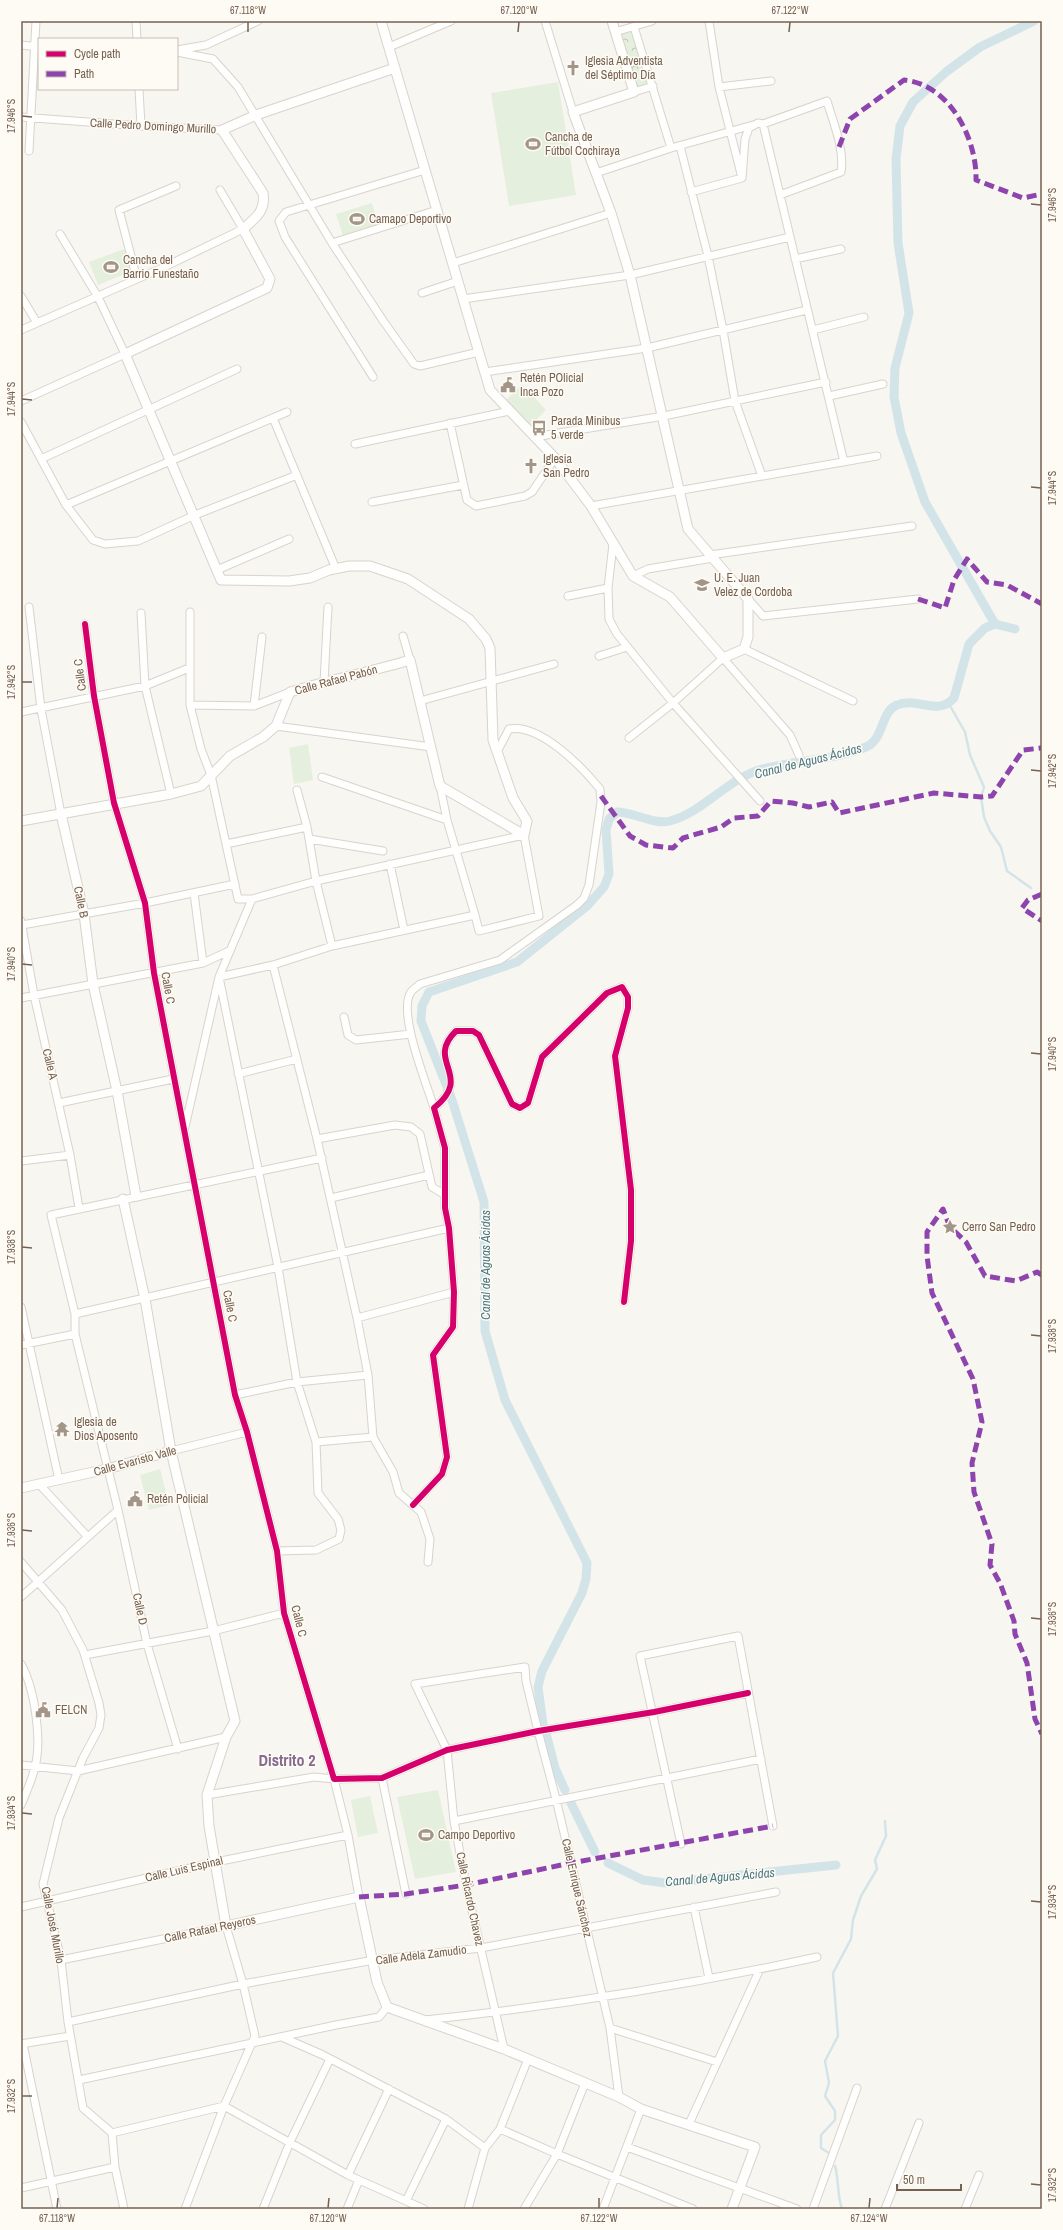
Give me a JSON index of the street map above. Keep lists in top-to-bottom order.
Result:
{
  "streets": {
    "street": [
      "Calle Pedro Domingo Murillo",
      "Calle C",
      "Calle Rafael Pabón",
      "Calle B",
      "Calle A",
      "Calle Evaristo Valle",
      "Calle D",
      "Calle Luis Espinal",
      "Calle Enrique Sánchez",
      "Calle Ricardo Chavez",
      "Calle José Murillo",
      "Calle Rafael Reyeros",
      "Calle Adela Zamudio"
    ]
  },
  "crossings": [
    ["Calle C", "Calle Rafael Pabón"],
    ["Calle C", "Calle Evaristo Valle"],
    ["Calle C", "Calle Luis Espinal"],
    ["Calle C", "Calle Rafael Reyeros"],
    ["Calle Rafael Pabón", "Calle B"],
    ["Calle A", "Calle D"],
    ["Calle Evaristo Valle", "Calle D"],
    ["Calle Luis Espinal", "Calle José Murillo"],
    ["Calle Enrique Sánchez", "Calle Ricardo Chavez"],
    ["Calle Enrique Sánchez", "Calle Adela Zamudio"],
    ["Calle Ricardo Chavez", "Calle Adela Zamudio"],
    ["Calle José Murillo", "Calle Rafael Reyeros"],
    ["Calle José Murillo", "Calle Adela Zamudio"]
  ],
  "districts": ["Distrito 2"],
  "water": ["Canal de Aguas Ácidas"],
  "places": {
    "church": ["Iglesia Adventista del Séptimo Día", "Iglesia San Pedro"],
    "sports": [
      "Cancha de Fútbol Cochiraya",
      "Camapo Deportivo",
      "Cancha del Barrio Funestaño",
      "Campo Deportivo"
    ],
    "public building": ["Retén POlicial Inca Pozo", "Retén Policial", "FELCN"],
    "bus stop": ["Parada Minibus 5 verde"],
    "school or university": ["U. E. Juan Velez de Cordoba"],
    "place": ["Cerro San Pedro"],
    "temple": ["Iglesia de Dios Aposento"]
  },
  "legend": ["Cycle path", "Path"],
  "scale_bar": "50 m",
  "coordinates": [
    "67.118°W",
    "67.120°W",
    "67.122°W",
    "17.946°S",
    "17.944°S",
    "17.942°S",
    "17.940°S",
    "17.938°S",
    "17.936°S",
    "17.934°S",
    "17.932°S",
    "67.124°W"
  ]
}
